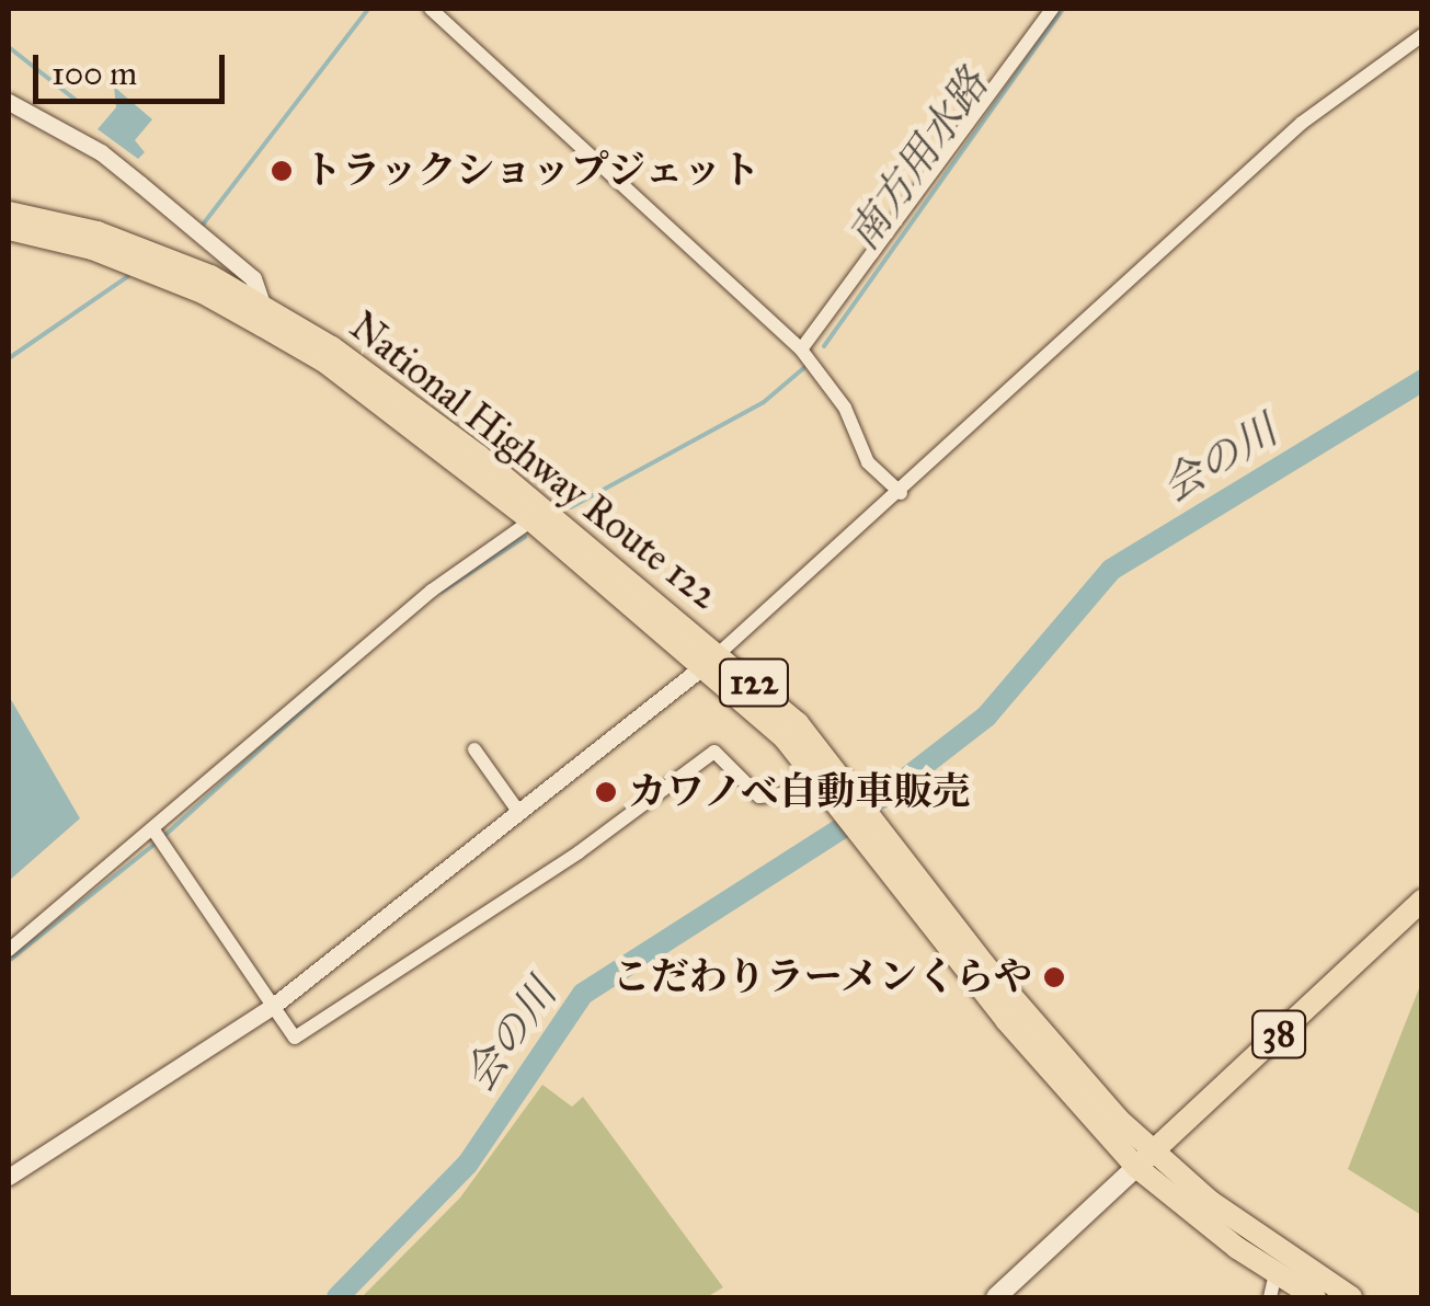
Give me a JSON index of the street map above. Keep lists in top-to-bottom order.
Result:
{
  "streets": {
    "main road": ["National Highway Route 122", "122", "38"]
  },
  "crossings": [
    ["National Highway Route 122", "38"]
  ],
  "water": ["南方用水路", "会の川"],
  "places": ["トラックショップジェット", "カワノベ自動車販売", "こだわりラーメンくらや"],
  "scale_bar": "100 m"
}
